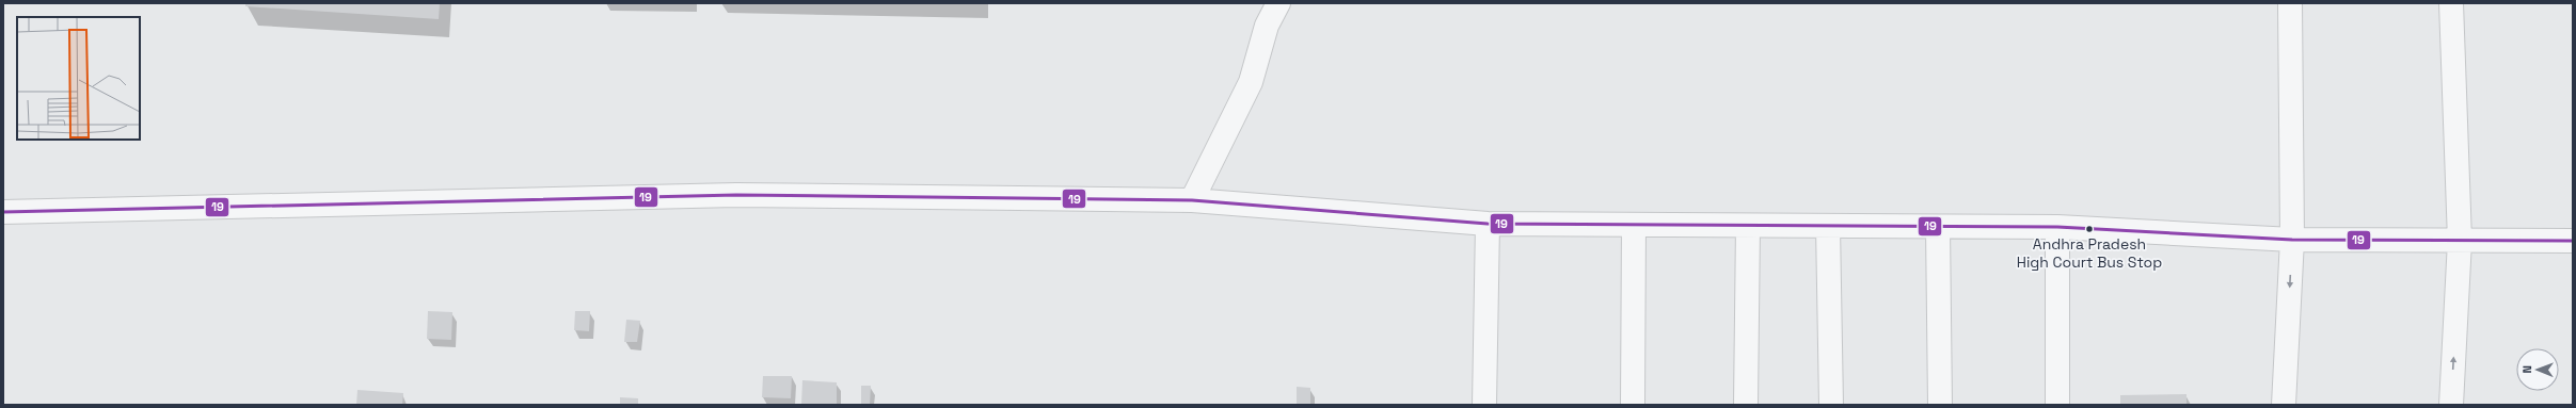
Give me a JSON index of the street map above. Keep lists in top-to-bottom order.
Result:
{
  "places": ["Andhra Pradesh High Court Bus Stop"],
  "lines": ["transit line 19"],
  "north": "left"
}
